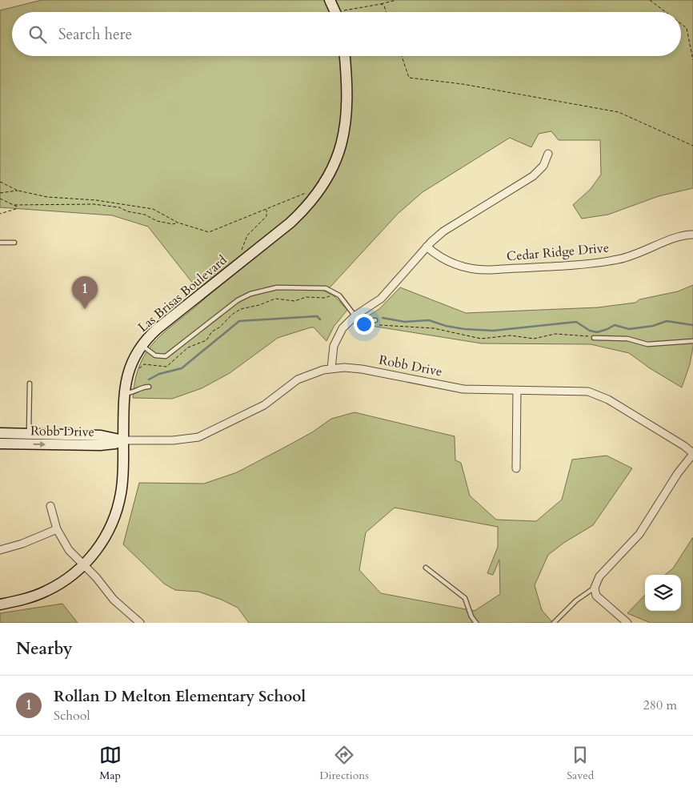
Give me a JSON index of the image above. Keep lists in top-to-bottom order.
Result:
{
  "streets": {
    "street": ["Cedar Ridge Drive", "Las Brisas Boulevard", "Robb Drive"]
  },
  "crossings": [
    ["Las Brisas Boulevard", "Robb Drive"]
  ],
  "page": {
    "search": "Search here",
    "pins": "1",
    "heading": "Nearby",
    "list": [
      {
        "mark": "1",
        "name": "Rollan D Melton Elementary School",
        "note": "School",
        "value": "280 m"
      }
    ],
    "nav": ["Map", "Directions", "Saved"]
  }
}
